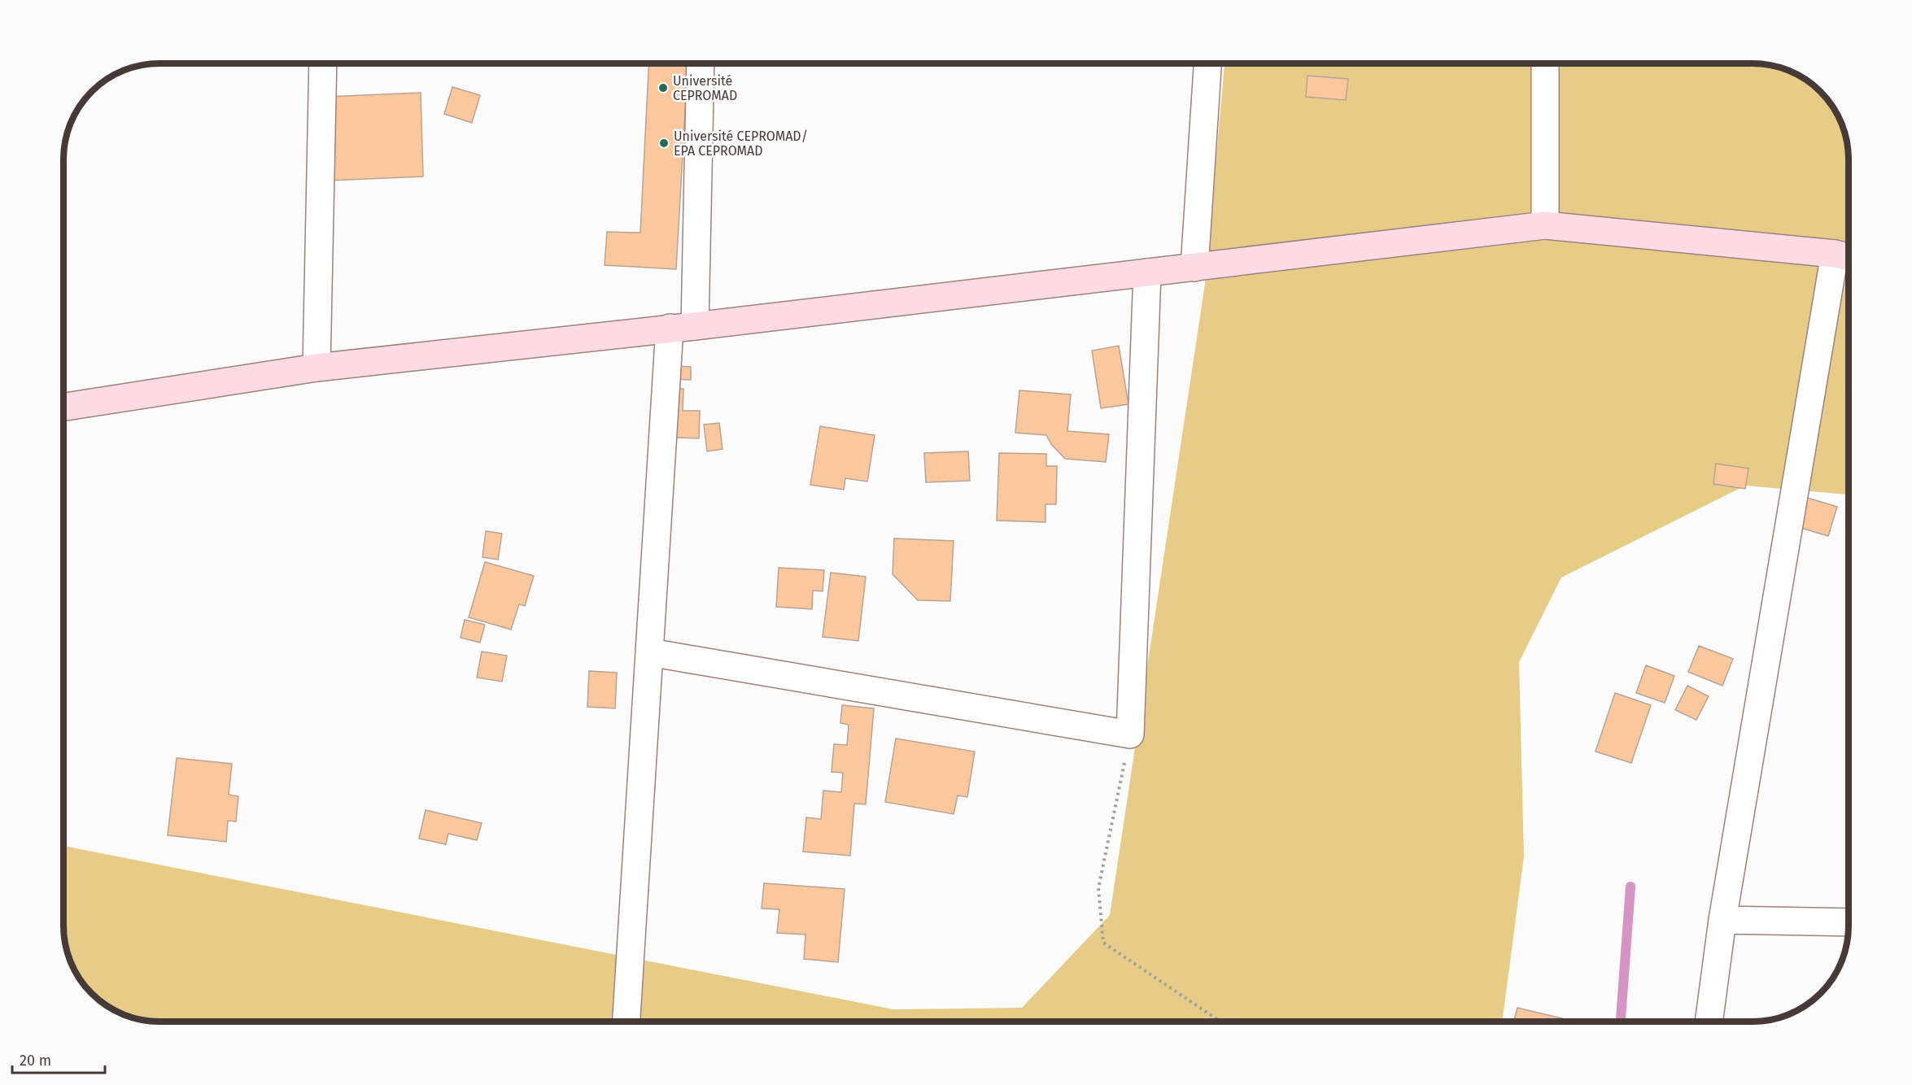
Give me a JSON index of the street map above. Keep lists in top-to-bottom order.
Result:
{
  "places": ["Université CEPROMAD", "Université CEPROMAD/ EPA CEPROMAD"],
  "scale_bar": "20 m"
}
